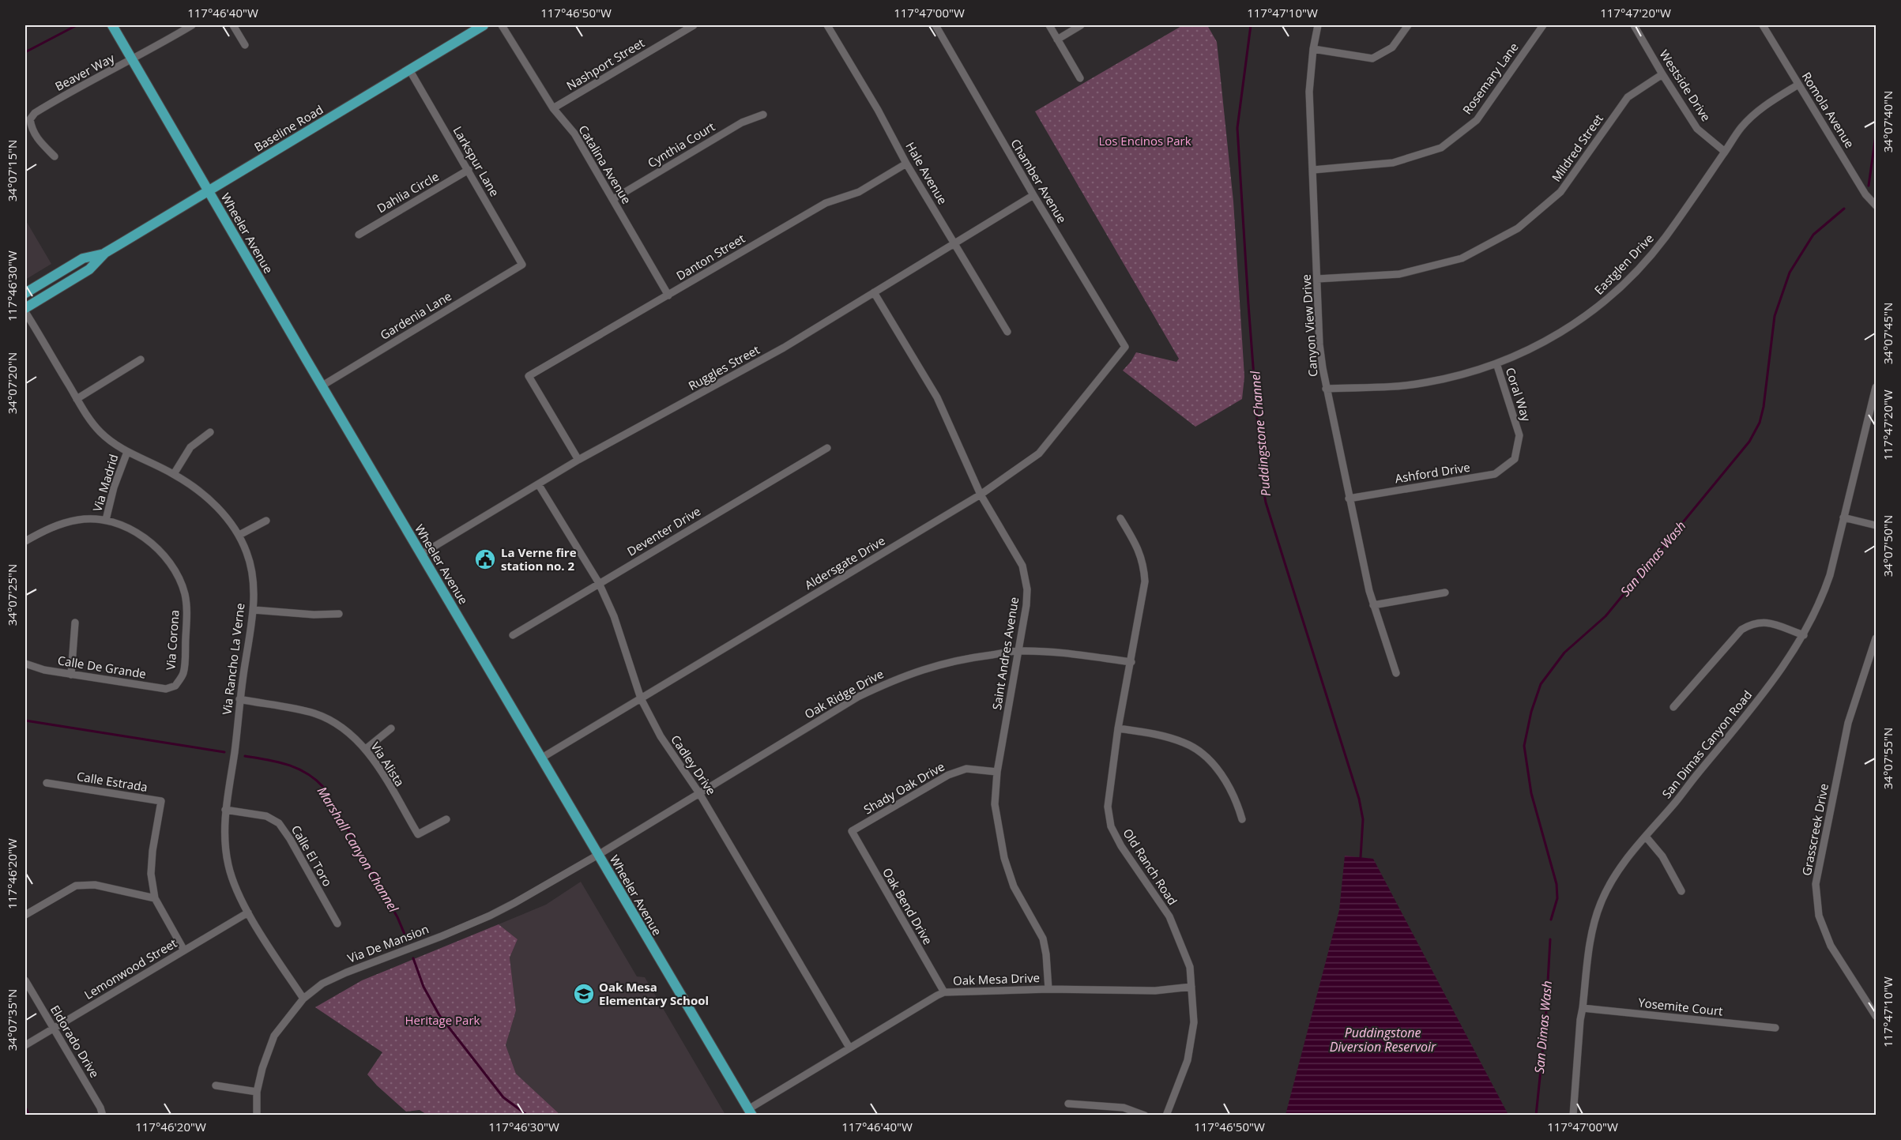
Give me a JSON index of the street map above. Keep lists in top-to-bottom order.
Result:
{
  "streets": {
    "main road": ["Baseline Road", "Wheeler Avenue"],
    "street": [
      "Nashport Street",
      "Beaver Way",
      "Rosemary Lane",
      "Westside Drive",
      "Romola Avenue",
      "Cynthia Court",
      "Mildred Street",
      "Larkspur Lane",
      "Catalina Avenue",
      "Hale Avenue",
      "Chamber Avenue",
      "Dahlia Circle",
      "Danton Street",
      "Eastglen Drive",
      "Gardenia Lane",
      "Canyon View Drive",
      "Ruggles Street",
      "Coral Way",
      "Ashford Drive",
      "Via Madrid",
      "Deventer Drive",
      "Aldersgate Drive",
      "Via Corona",
      "Saint Andres Avenue",
      "Via Rancho La Verne",
      "Calle De Grande",
      "Oak Ridge Drive",
      "San Dimas Canyon Road",
      "Via Alista",
      "Cadley Drive",
      "Calle Estrada",
      "Shady Oak Drive",
      "Grasscreek Drive",
      "Calle El Toro",
      "Old Ranch Road",
      "Oak Bend Drive",
      "Via De Mansion",
      "Lemonwood Street",
      "Oak Mesa Drive",
      "Yosemite Court",
      "Eldorado Drive"
    ]
  },
  "crossings": [
    ["Nashport Street", "Catalina Avenue"],
    ["Beaver Way", "Wheeler Avenue"],
    ["Rosemary Lane", "Canyon View Drive"],
    ["Westside Drive", "Mildred Street"],
    ["Westside Drive", "Eastglen Drive"],
    ["Romola Avenue", "Eastglen Drive"],
    ["Baseline Road", "Larkspur Lane"],
    ["Baseline Road", "Wheeler Avenue"],
    ["Cynthia Court", "Catalina Avenue"],
    ["Mildred Street", "Canyon View Drive"],
    ["Larkspur Lane", "Dahlia Circle"],
    ["Larkspur Lane", "Gardenia Lane"],
    ["Catalina Avenue", "Danton Street"],
    ["Hale Avenue", "Danton Street"],
    ["Hale Avenue", "Ruggles Street"],
    ["Chamber Avenue", "Ruggles Street"],
    ["Chamber Avenue", "Aldersgate Drive"],
    ["Wheeler Avenue", "Gardenia Lane"],
    ["Wheeler Avenue", "Ruggles Street"],
    ["Wheeler Avenue", "Aldersgate Drive"],
    ["Wheeler Avenue", "Oak Ridge Drive"],
    ["Wheeler Avenue", "Via De Mansion"],
    ["Wheeler Avenue", "Oak Mesa Drive"],
    ["Danton Street", "Ruggles Street"],
    ["Eastglen Drive", "Canyon View Drive"],
    ["Eastglen Drive", "Coral Way"],
    ["Canyon View Drive", "Ashford Drive"],
    ["Ruggles Street", "Saint Andres Avenue"],
    ["Ruggles Street", "Cadley Drive"],
    ["Coral Way", "Ashford Drive"],
    ["Via Madrid", "Via Corona"],
    ["Via Madrid", "Via Rancho La Verne"],
    ["Deventer Drive", "Cadley Drive"],
    ["Aldersgate Drive", "Saint Andres Avenue"],
    ["Aldersgate Drive", "Cadley Drive"],
    ["Via Corona", "Calle De Grande"],
    ["Saint Andres Avenue", "Oak Ridge Drive"],
    ["Saint Andres Avenue", "Shady Oak Drive"],
    ["Saint Andres Avenue", "Oak Mesa Drive"],
    ["Via Rancho La Verne", "Via Alista"],
    ["Via Rancho La Verne", "Calle El Toro"],
    ["Via Rancho La Verne", "Via De Mansion"],
    ["Via Rancho La Verne", "Lemonwood Street"],
    ["Oak Ridge Drive", "Cadley Drive"],
    ["Oak Ridge Drive", "Old Ranch Road"],
    ["Oak Ridge Drive", "Via De Mansion"],
    ["San Dimas Canyon Road", "Yosemite Court"],
    ["Cadley Drive", "Oak Mesa Drive"],
    ["Shady Oak Drive", "Oak Bend Drive"],
    ["Old Ranch Road", "Oak Mesa Drive"],
    ["Oak Bend Drive", "Oak Mesa Drive"],
    ["Lemonwood Street", "Eldorado Drive"]
  ],
  "water": [
    "Puddingstone Channel",
    "San Dimas Wash",
    "Marshall Canyon Channel",
    "Puddingstone Diversion Reservoir"
  ],
  "parks": ["Los Encinos Park", "Heritage Park"],
  "places": {
    "public building": ["La Verne fire station no. 2"],
    "school or university": ["Oak Mesa Elementary School"]
  },
  "coordinates": [
    "117°46'40\"W",
    "117°46'50\"W",
    "117°47'00\"W",
    "117°47'10\"W",
    "117°47'20\"W",
    "34°07'40\"N",
    "34°07'15\"N",
    "117°46'30\"W",
    "34°07'45\"N",
    "34°07'20\"N",
    "34°07'50\"N",
    "34°07'25\"N",
    "34°07'55\"N",
    "117°46'20\"W",
    "34°07'35\"N"
  ]
}
